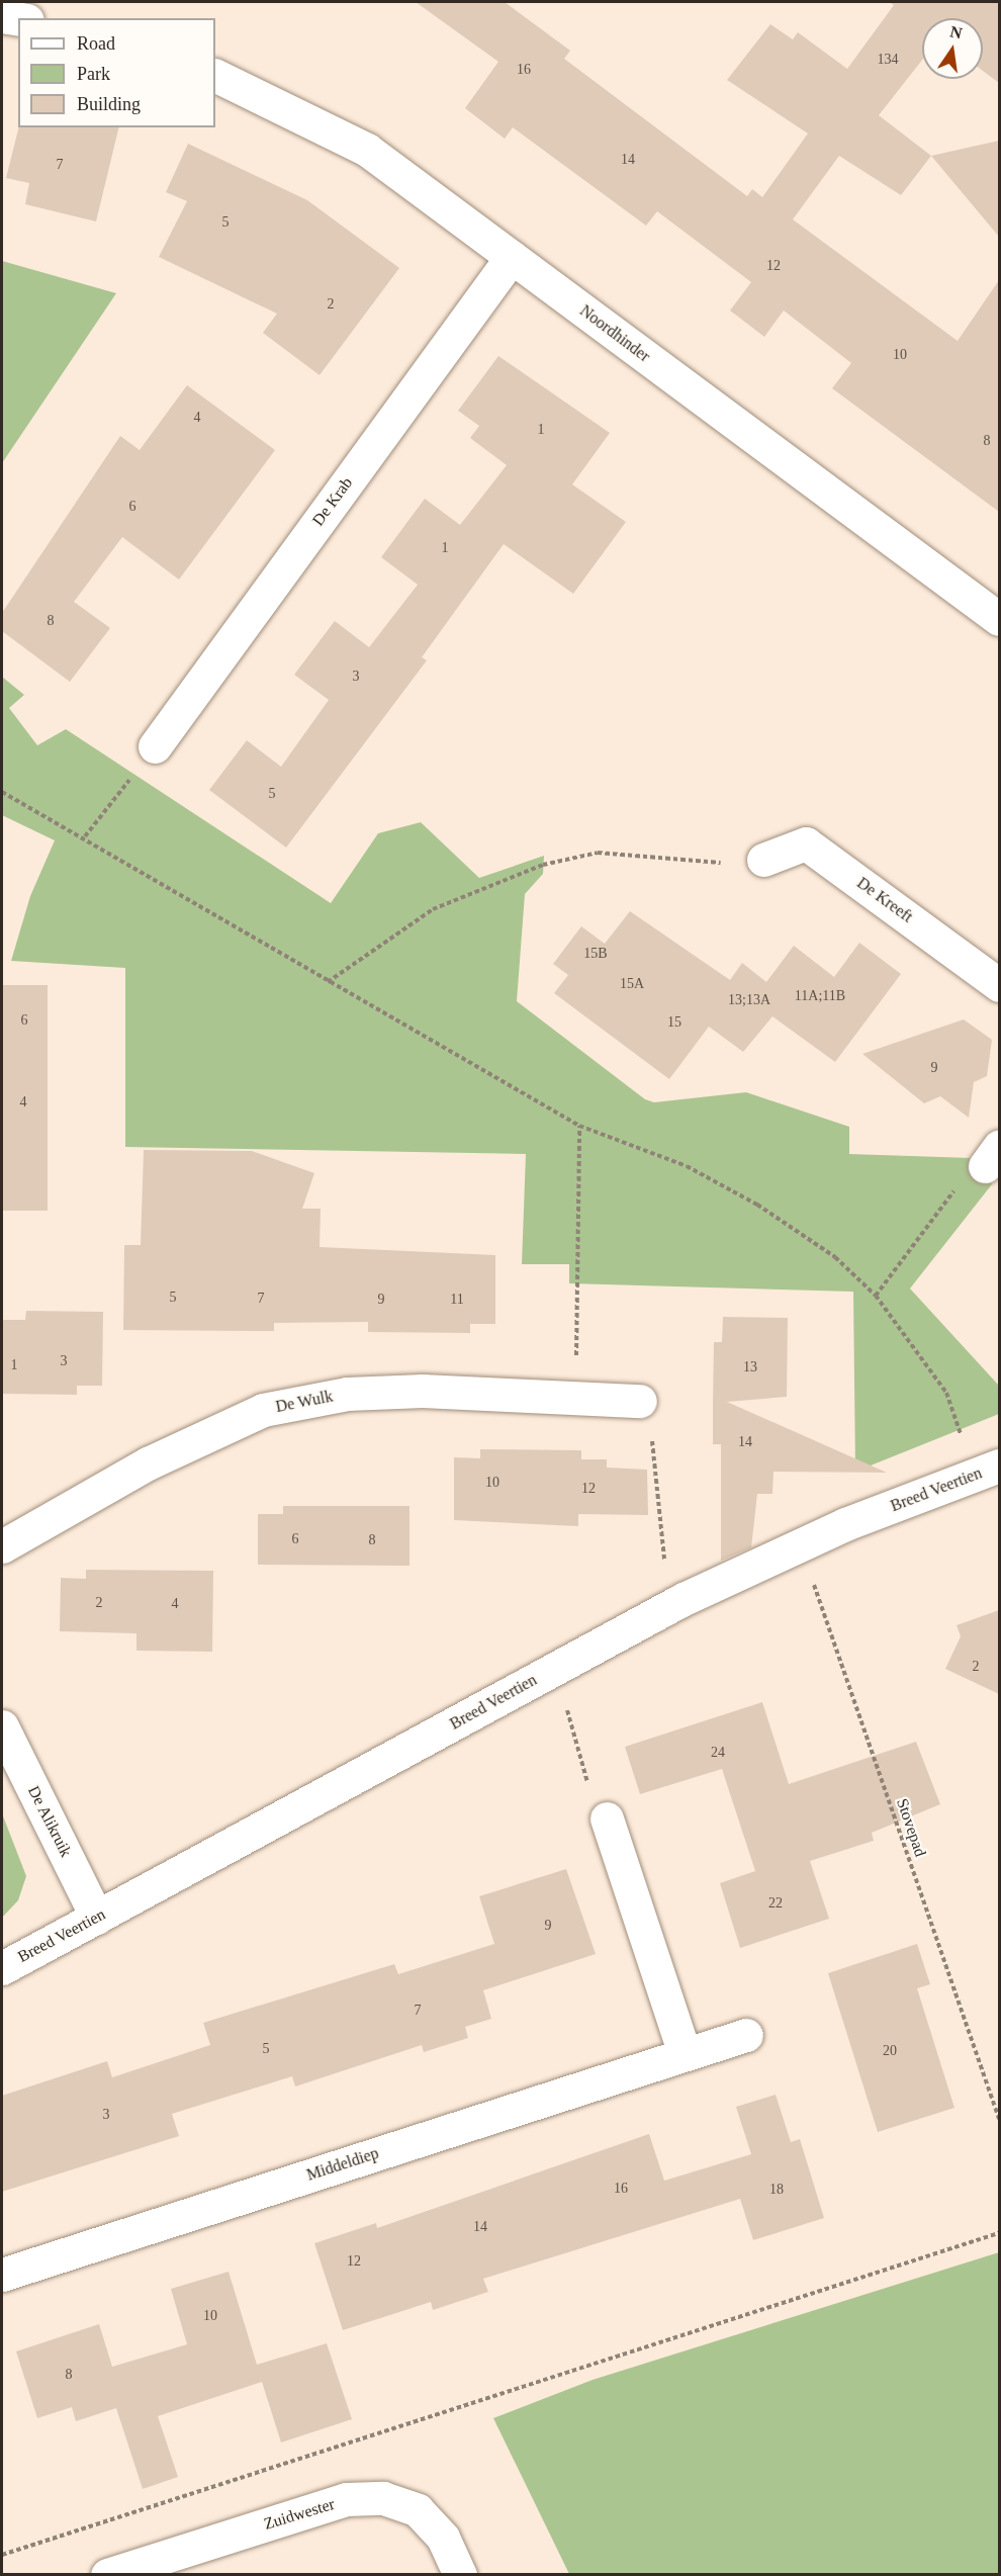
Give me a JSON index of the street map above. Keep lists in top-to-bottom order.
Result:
{
  "streets": {
    "street": [
      "Noordhinder",
      "De Krab",
      "De Kreeft",
      "De Wulk",
      "Breed Veertien",
      "De Alikruik",
      "Middeldiep",
      "Zuidwester"
    ],
    "path": ["Stovepad"]
  },
  "crossings": [
    ["Noordhinder", "De Krab"],
    ["Breed Veertien", "De Alikruik"],
    ["Breed Veertien", "Stovepad"]
  ],
  "house_numbers": [
    "134",
    "16",
    "14",
    "7",
    "5",
    "12",
    "2",
    "10",
    "4",
    "1",
    "8",
    "6",
    "1",
    "8",
    "3",
    "5",
    "15B",
    "15A",
    "11A;11B",
    "13;13A",
    "6",
    "15",
    "9",
    "4",
    "5",
    "7",
    "9",
    "11",
    "3",
    "1",
    "13",
    "14",
    "10",
    "12",
    "6",
    "8",
    "2",
    "4",
    "2",
    "24",
    "22",
    "9",
    "7",
    "5",
    "20",
    "3",
    "16",
    "18",
    "14",
    "12",
    "10",
    "8"
  ],
  "legend": ["Road", "Park", "Building"],
  "north": "top"
}
